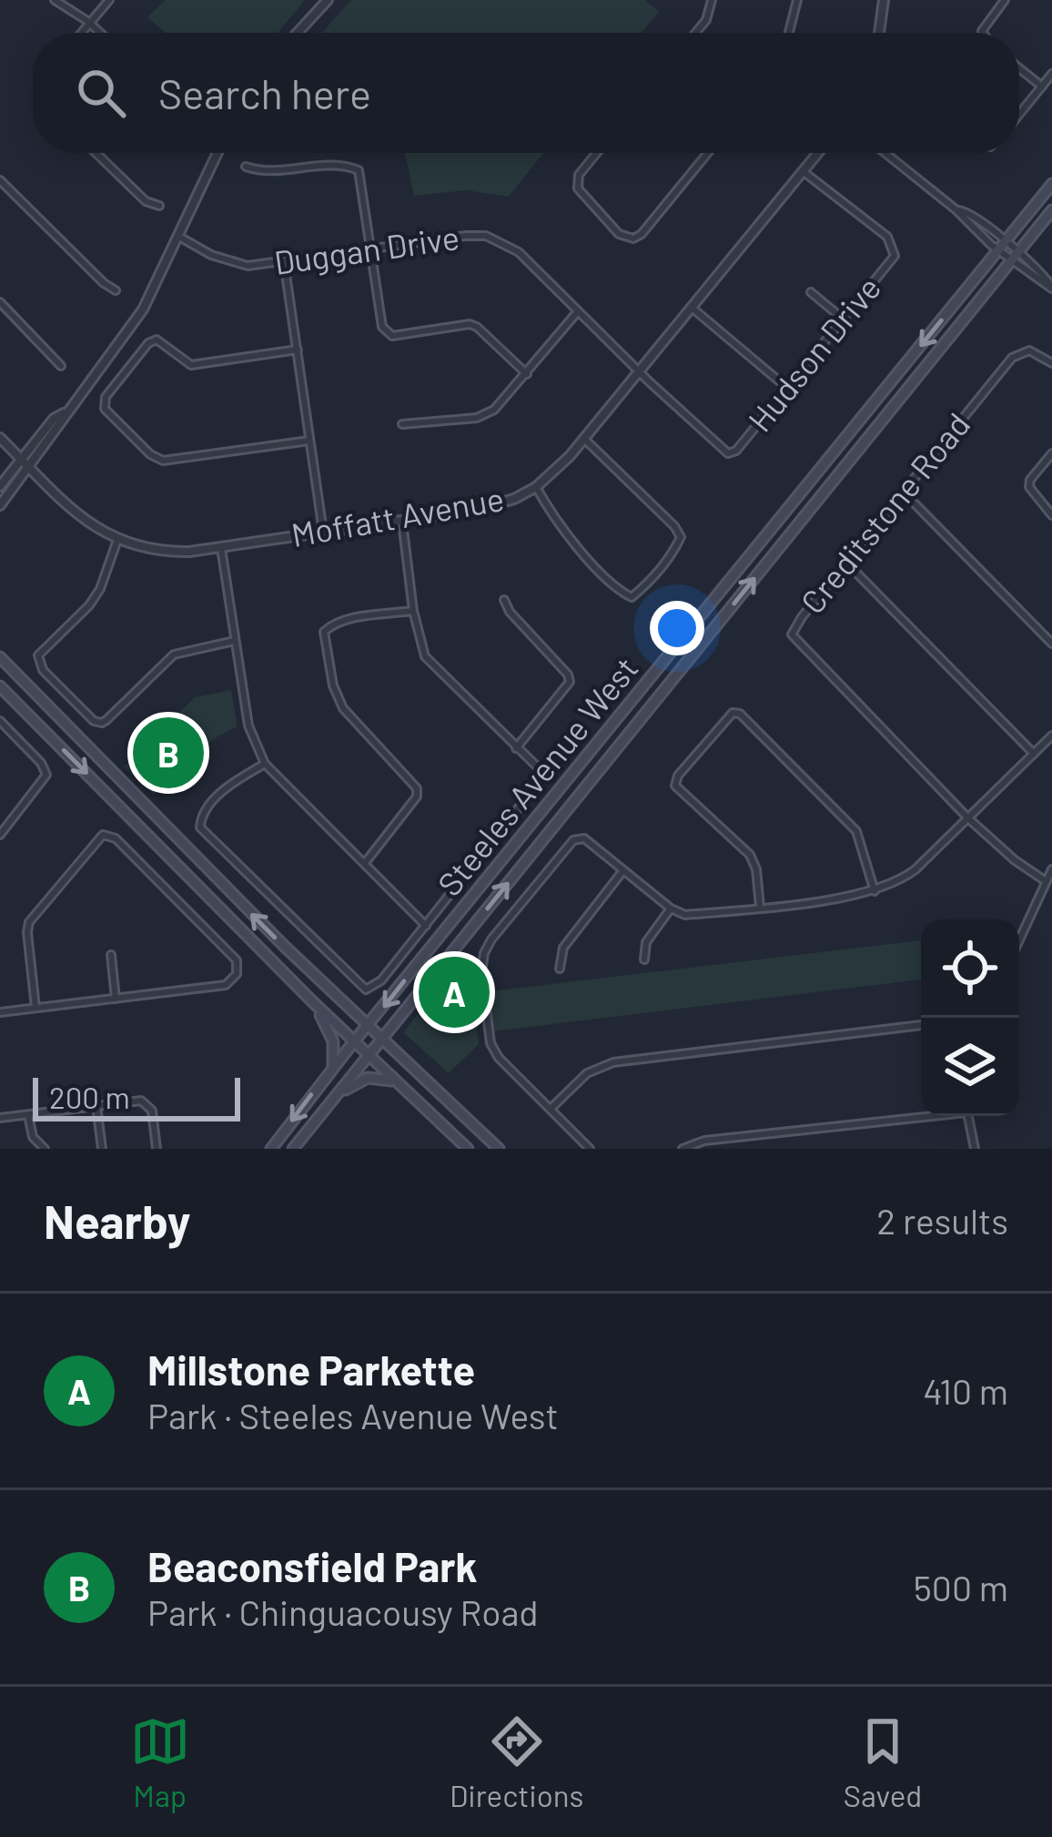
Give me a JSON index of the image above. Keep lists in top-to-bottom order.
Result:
{
  "streets": {
    "main road": ["Steeles Avenue West"],
    "street": [
      "Duggan Drive",
      "Hudson Drive",
      "Creditstone Road",
      "Moffatt Avenue"
    ]
  },
  "crossings": [
    ["Duggan Drive", "Hudson Drive"],
    ["Duggan Drive", "Moffatt Avenue"],
    ["Hudson Drive", "Moffatt Avenue"]
  ],
  "scale_bar": "200 m",
  "page": {
    "search": "Search here",
    "pins": ["B", "A"],
    "scale": "200 m",
    "heading": ["Nearby", "2 results"],
    "list": [
      {
        "mark": "A",
        "name": "Millstone Parkette",
        "note": "Park · Steeles Avenue West",
        "value": "410 m"
      },
      {
        "mark": "B",
        "name": "Beaconsfield Park",
        "note": "Park · Chinguacousy Road",
        "value": "500 m"
      }
    ],
    "nav": ["Map", "Directions", "Saved"]
  }
}
